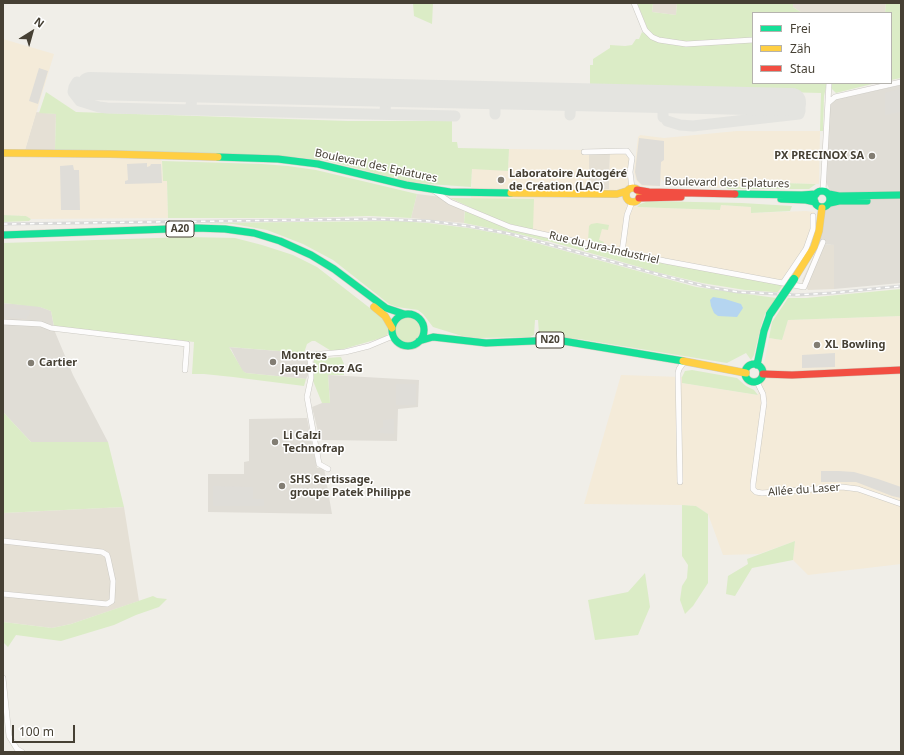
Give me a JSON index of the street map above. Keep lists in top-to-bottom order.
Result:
{
  "streets": {
    "main road": ["Boulevard des Eplatures", "A20", "N20"],
    "street": ["Rue du Jura-Industriel", "Allée du Laser"]
  },
  "crossings": [
    ["Boulevard des Eplatures", "Rue du Jura-Industriel"],
    ["A20", "N20"],
    ["N20", "Allée du Laser"]
  ],
  "places": [
    "PX PRECINOX SA",
    "Laboratoire Autogéré de Création (LAC)",
    "XL Bowling",
    "Montres Jaquet Droz AG",
    "Cartier",
    "Li Calzi Technofrap",
    "SHS Sertissage, groupe Patek Philippe"
  ],
  "legend": ["Frei", "Zäh", "Stau"],
  "scale_bar": "100 m",
  "north": "top right"
}
